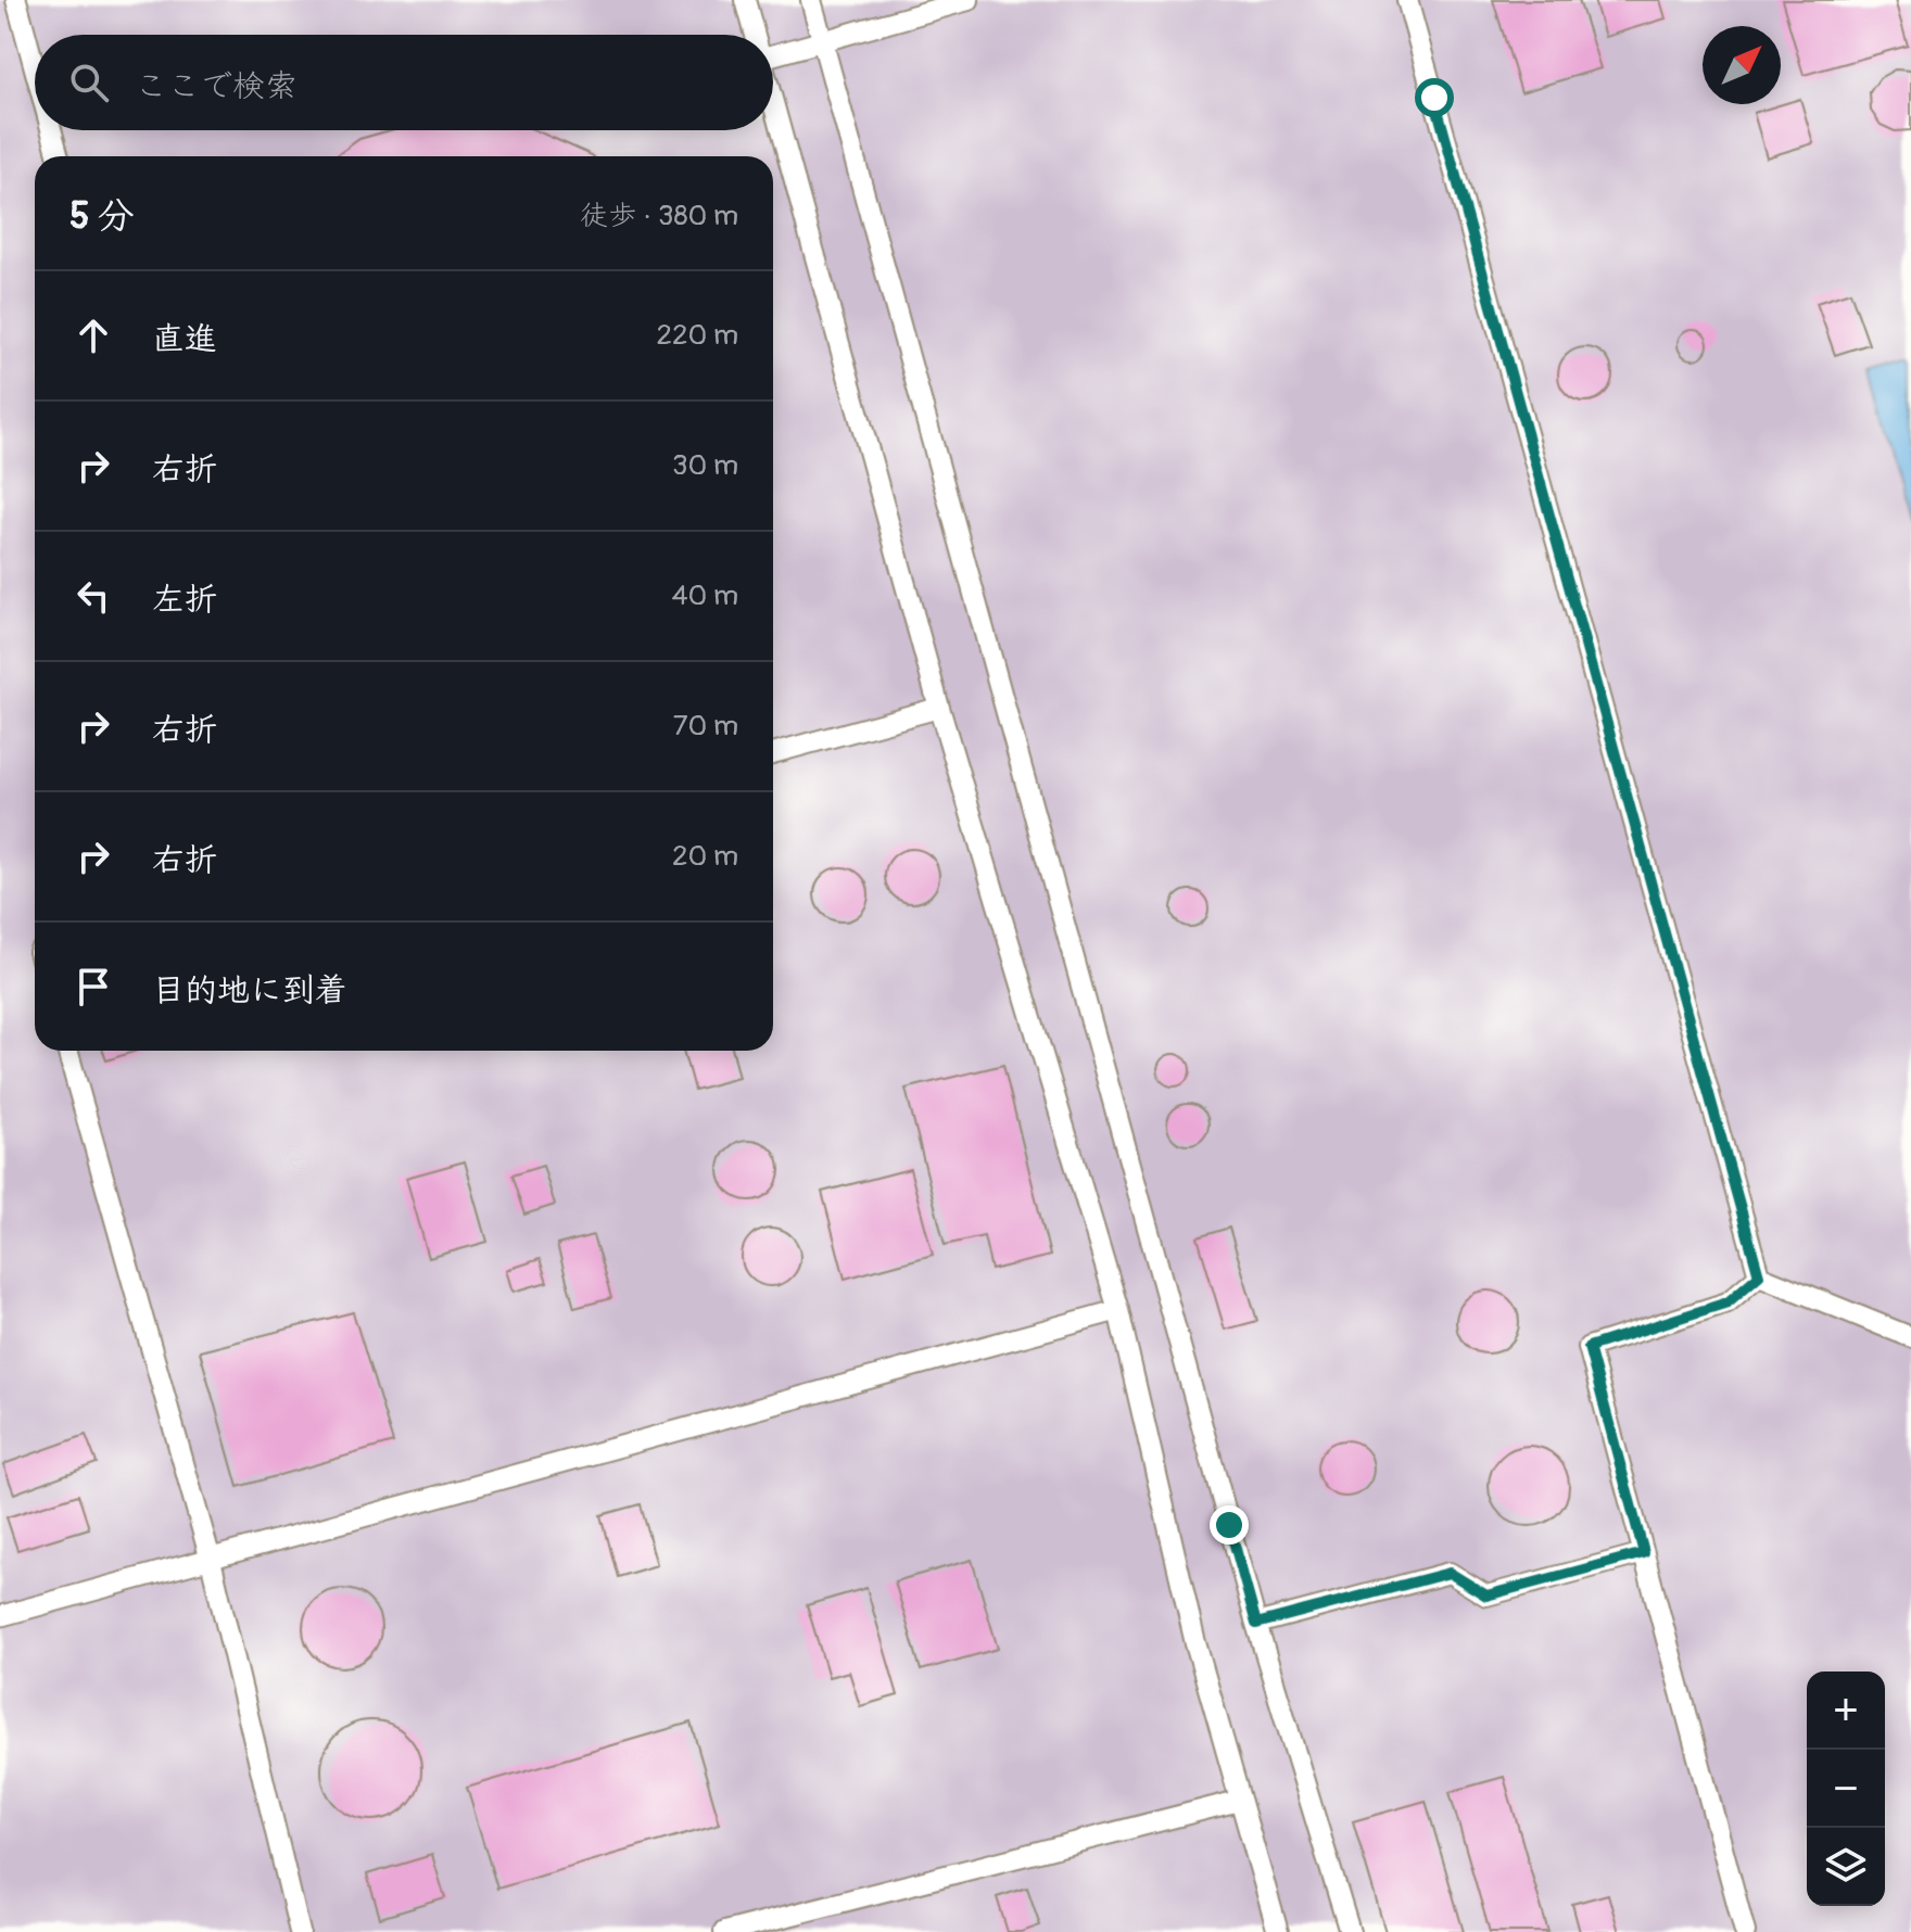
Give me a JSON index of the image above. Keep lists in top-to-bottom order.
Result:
{
  "north": "top right",
  "page": {
    "search": "ここで検索",
    "heading": ["5 分", "徒歩 · 380 m"],
    "list": [
      ["直進", "220 m"],
      ["右折", "30 m"],
      ["左折", "40 m"],
      ["右折", "70 m"],
      ["右折", "20 m"],
      "目的地に到着"
    ],
    "map_buttons": ["+", "−"]
  }
}
